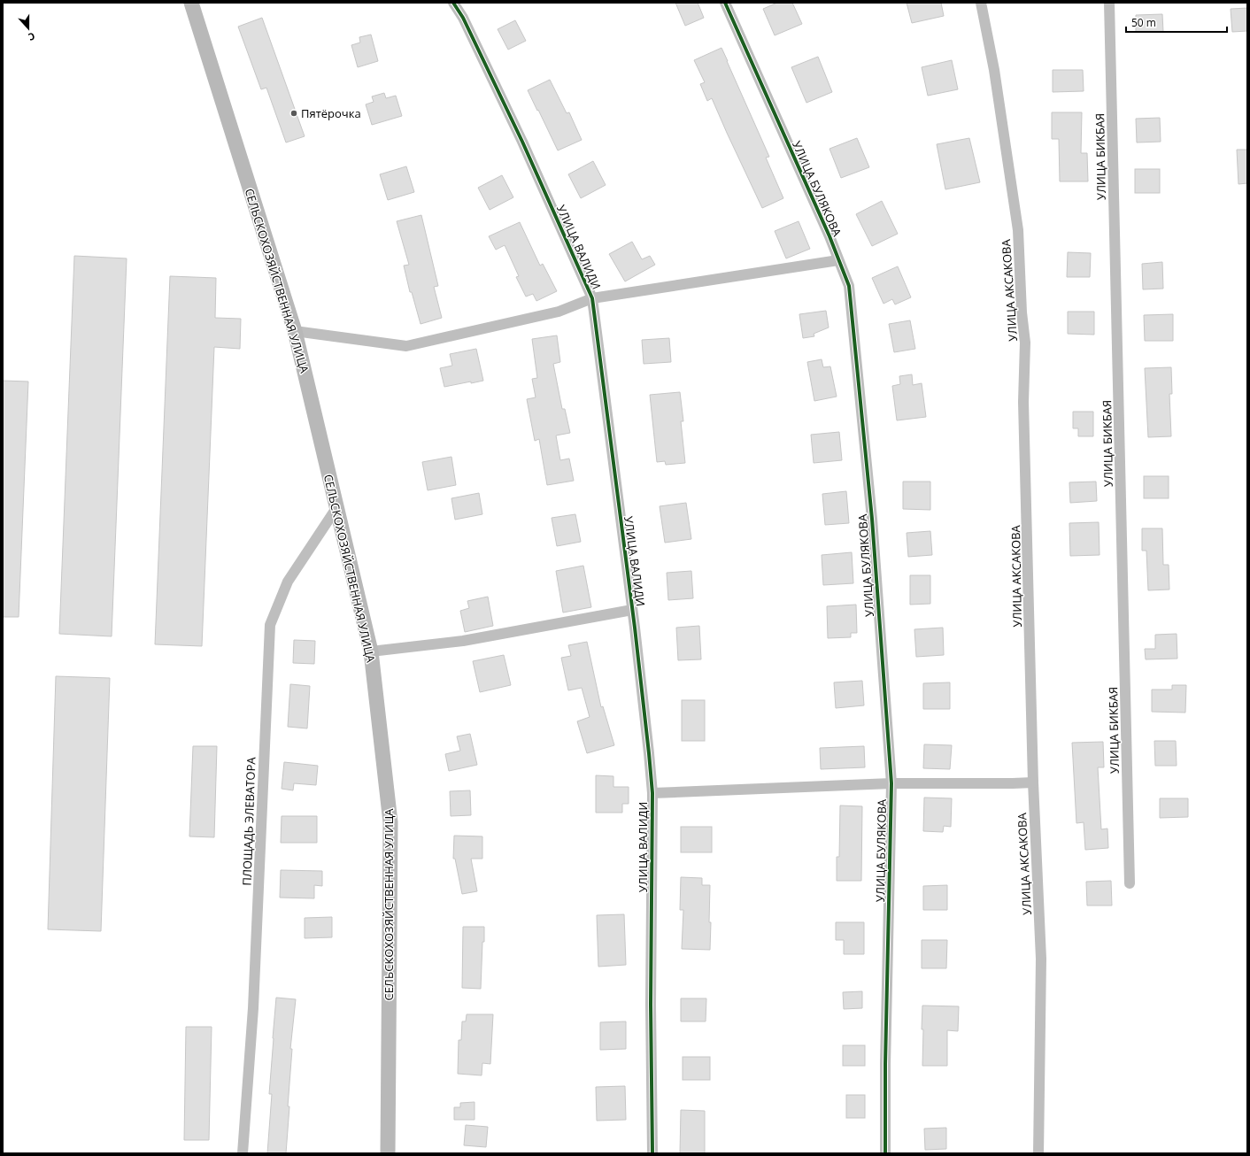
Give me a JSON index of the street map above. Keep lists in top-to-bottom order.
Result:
{
  "streets": {
    "main road": ["СЕЛЬСКОХОЗЯЙСТВЕННАЯ УЛИЦА"],
    "street": [
      "УЛИЦА БИКБАЯ",
      "УЛИЦА БУЛЯКОВА",
      "УЛИЦА ВАЛИДИ",
      "УЛИЦА АКСАКОВА",
      "ПЛОЩАДЬ ЭЛЕВАТОРА"
    ]
  },
  "crossings": [
    ["СЕЛЬСКОХОЗЯЙСТВЕННАЯ УЛИЦА", "ПЛОЩАДЬ ЭЛЕВАТОРА"]
  ],
  "places": ["Пятёрочка"],
  "scale_bar": "50 m",
  "north": "bottom"
}
